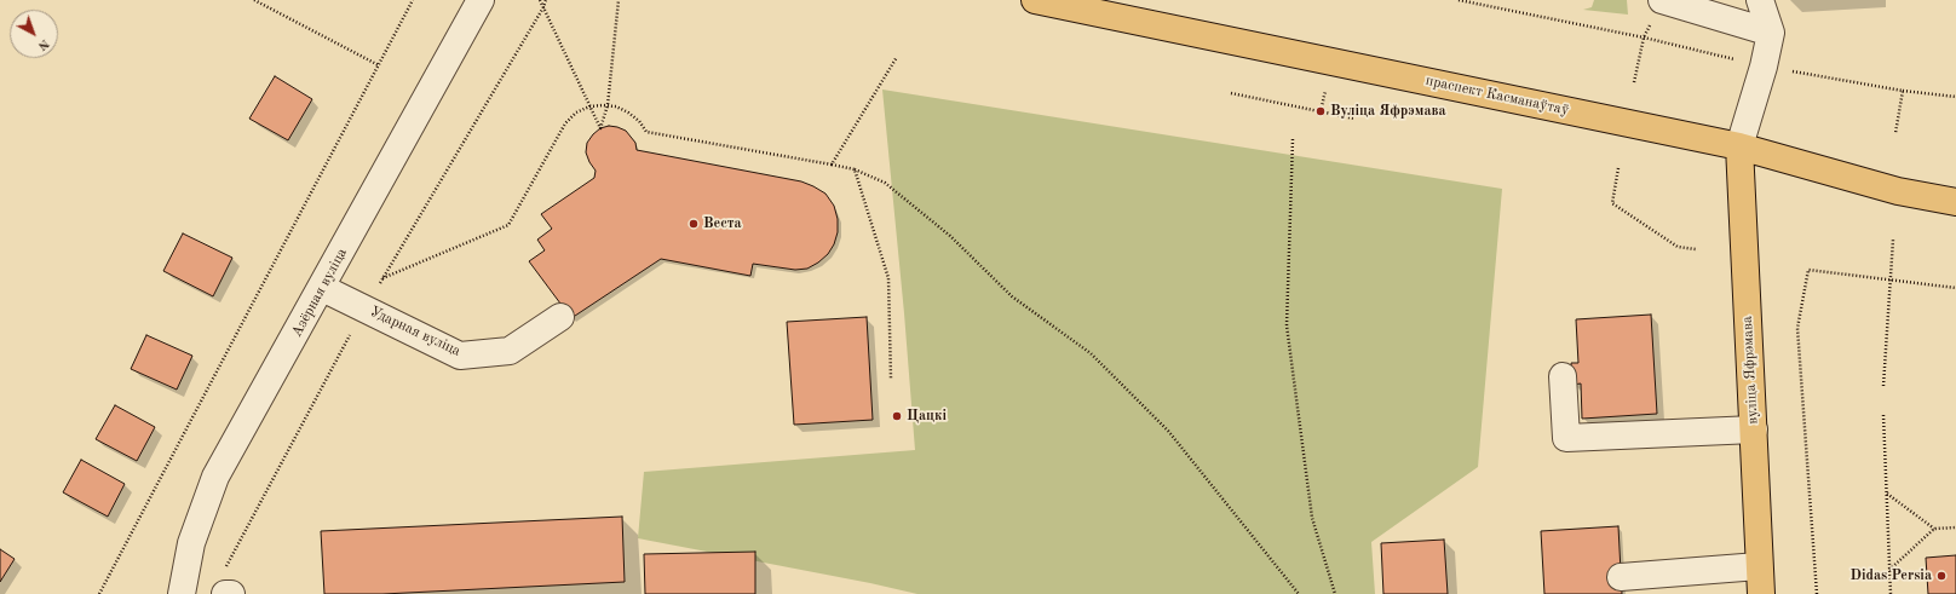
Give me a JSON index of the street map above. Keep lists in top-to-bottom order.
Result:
{
  "streets": {
    "main road": ["праспект Касманаўтаў", "вуліца Яфрэмава"],
    "street": ["Азёрная вуліца", "Ударная вуліца"]
  },
  "crossings": [
    ["праспект Касманаўтаў", "вуліца Яфрэмава"],
    ["Азёрная вуліца", "Ударная вуліца"]
  ],
  "places": [
    "Вуліца Яфрэмава",
    "Веста",
    "Цацкі",
    "Didas Persia"
  ],
  "north": "bottom right"
}
